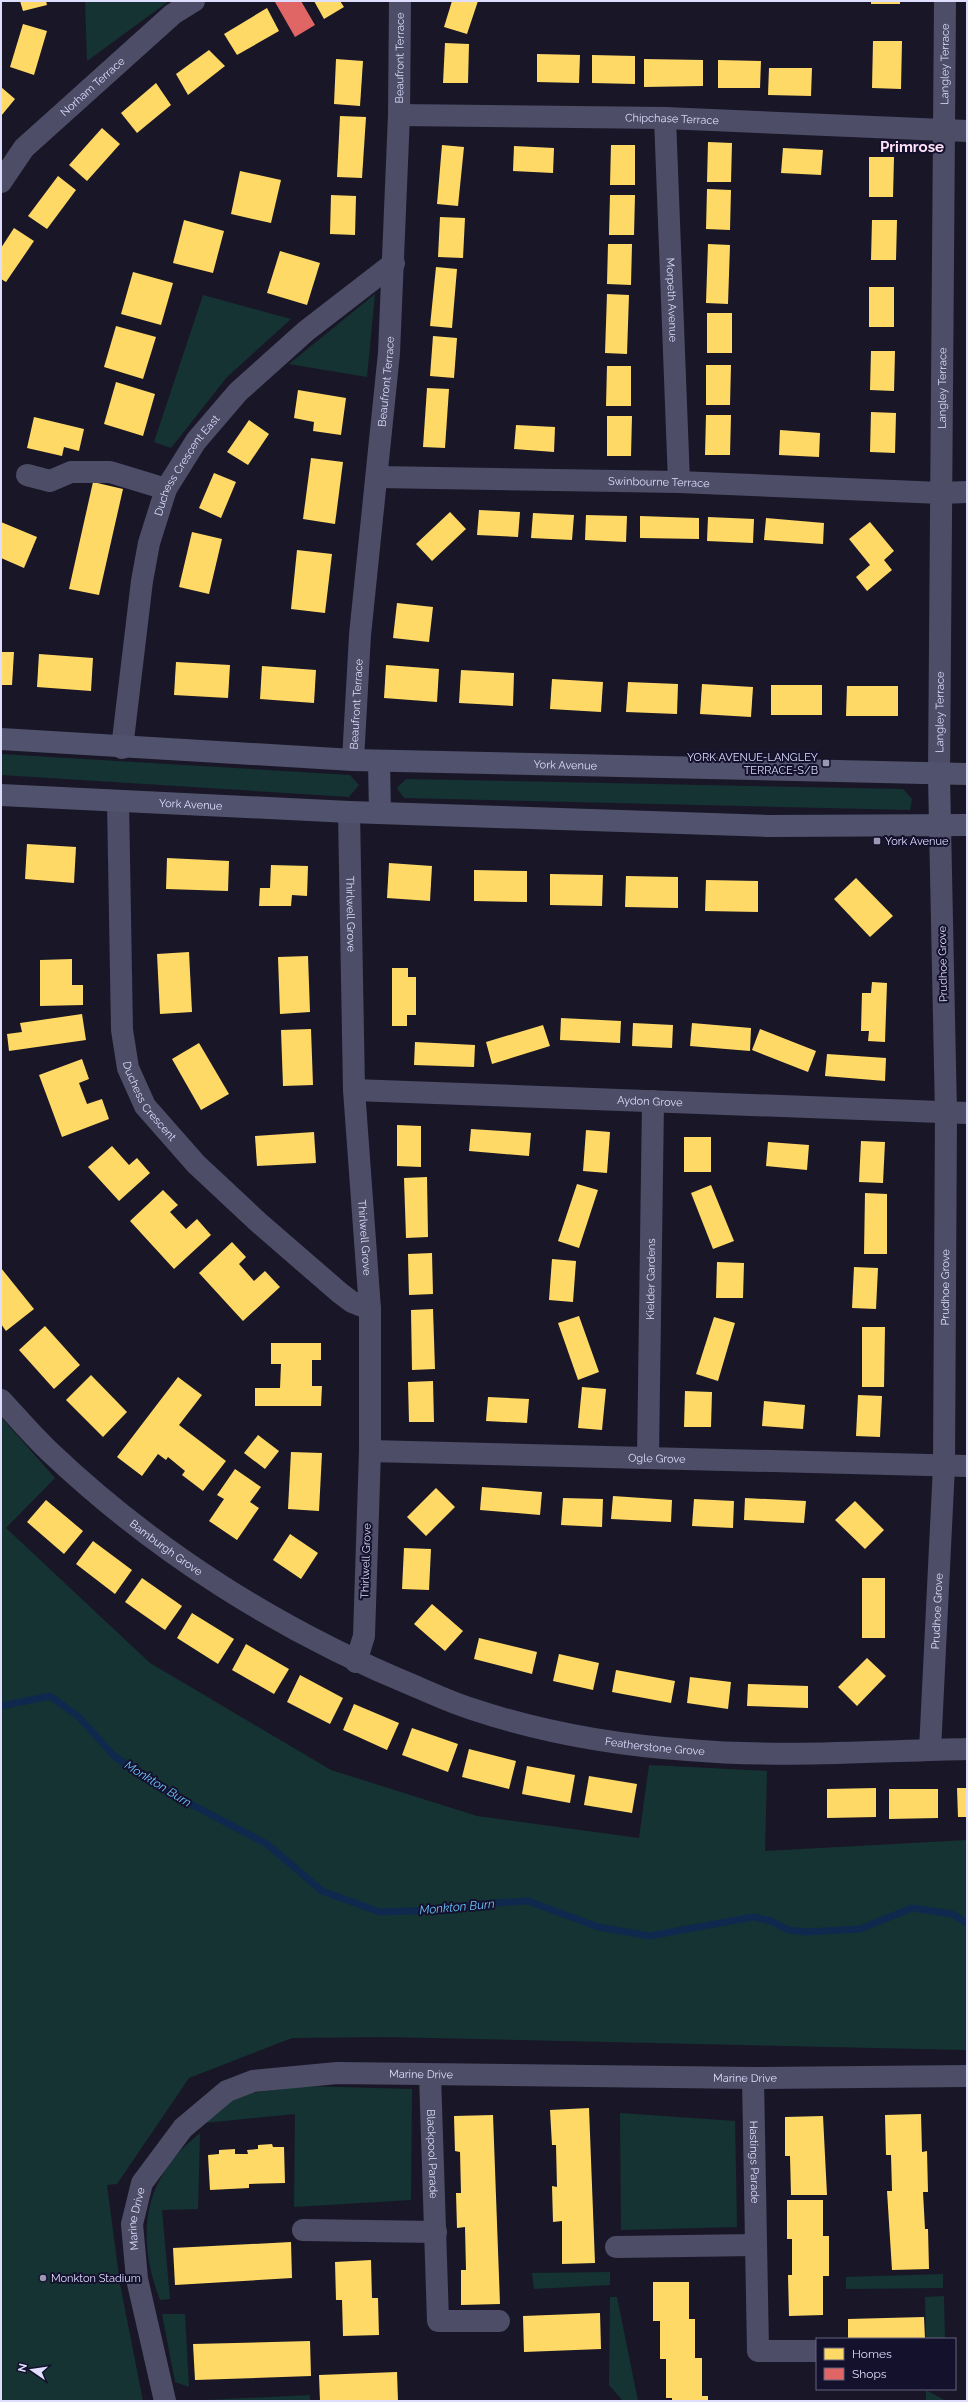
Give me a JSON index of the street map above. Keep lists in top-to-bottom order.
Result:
{
  "streets": {
    "main road": ["York Avenue"],
    "street": [
      "Beaufront Terrace",
      "Langley Terrace",
      "Norham Terrace",
      "Chipchase Terrace",
      "Morpeth Avenue",
      "Duchess Crescent East",
      "Swinbourne Terrace",
      "Thirlwell Grove",
      "Prudhoe Grove",
      "Duchess Crescent",
      "Aydon Grove",
      "Kielder Gardens",
      "Ogle Grove",
      "Bamburgh Grove",
      "Featherstone Grove",
      "Marine Drive",
      "Blackpool Parade",
      "Hastings Parade"
    ]
  },
  "crossings": [
    ["Beaufront Terrace", "Chipchase Terrace"],
    ["Beaufront Terrace", "Duchess Crescent East"],
    ["Beaufront Terrace", "Swinbourne Terrace"],
    ["Beaufront Terrace", "York Avenue"],
    ["Langley Terrace", "Chipchase Terrace"],
    ["Langley Terrace", "Swinbourne Terrace"],
    ["Langley Terrace", "York Avenue"],
    ["Chipchase Terrace", "Morpeth Avenue"],
    ["Morpeth Avenue", "Swinbourne Terrace"],
    ["Duchess Crescent East", "York Avenue"],
    ["York Avenue", "Thirlwell Grove"],
    ["York Avenue", "Prudhoe Grove"],
    ["York Avenue", "Duchess Crescent"],
    ["Thirlwell Grove", "Duchess Crescent"],
    ["Thirlwell Grove", "Aydon Grove"],
    ["Thirlwell Grove", "Ogle Grove"],
    ["Thirlwell Grove", "Bamburgh Grove"],
    ["Thirlwell Grove", "Featherstone Grove"],
    ["Prudhoe Grove", "Aydon Grove"],
    ["Prudhoe Grove", "Ogle Grove"],
    ["Prudhoe Grove", "Featherstone Grove"],
    ["Aydon Grove", "Kielder Gardens"],
    ["Kielder Gardens", "Ogle Grove"],
    ["Bamburgh Grove", "Featherstone Grove"],
    ["Marine Drive", "Blackpool Parade"],
    ["Marine Drive", "Hastings Parade"]
  ],
  "districts": ["Primrose"],
  "water": ["Monkton Burn"],
  "places": {
    "transit": ["YORK AVENUE-LANGLEY TERRACE-S/B", "York Avenue"],
    "other": ["Monkton Stadium"]
  },
  "legend": ["Homes", "Shops"],
  "north": "left"
}
